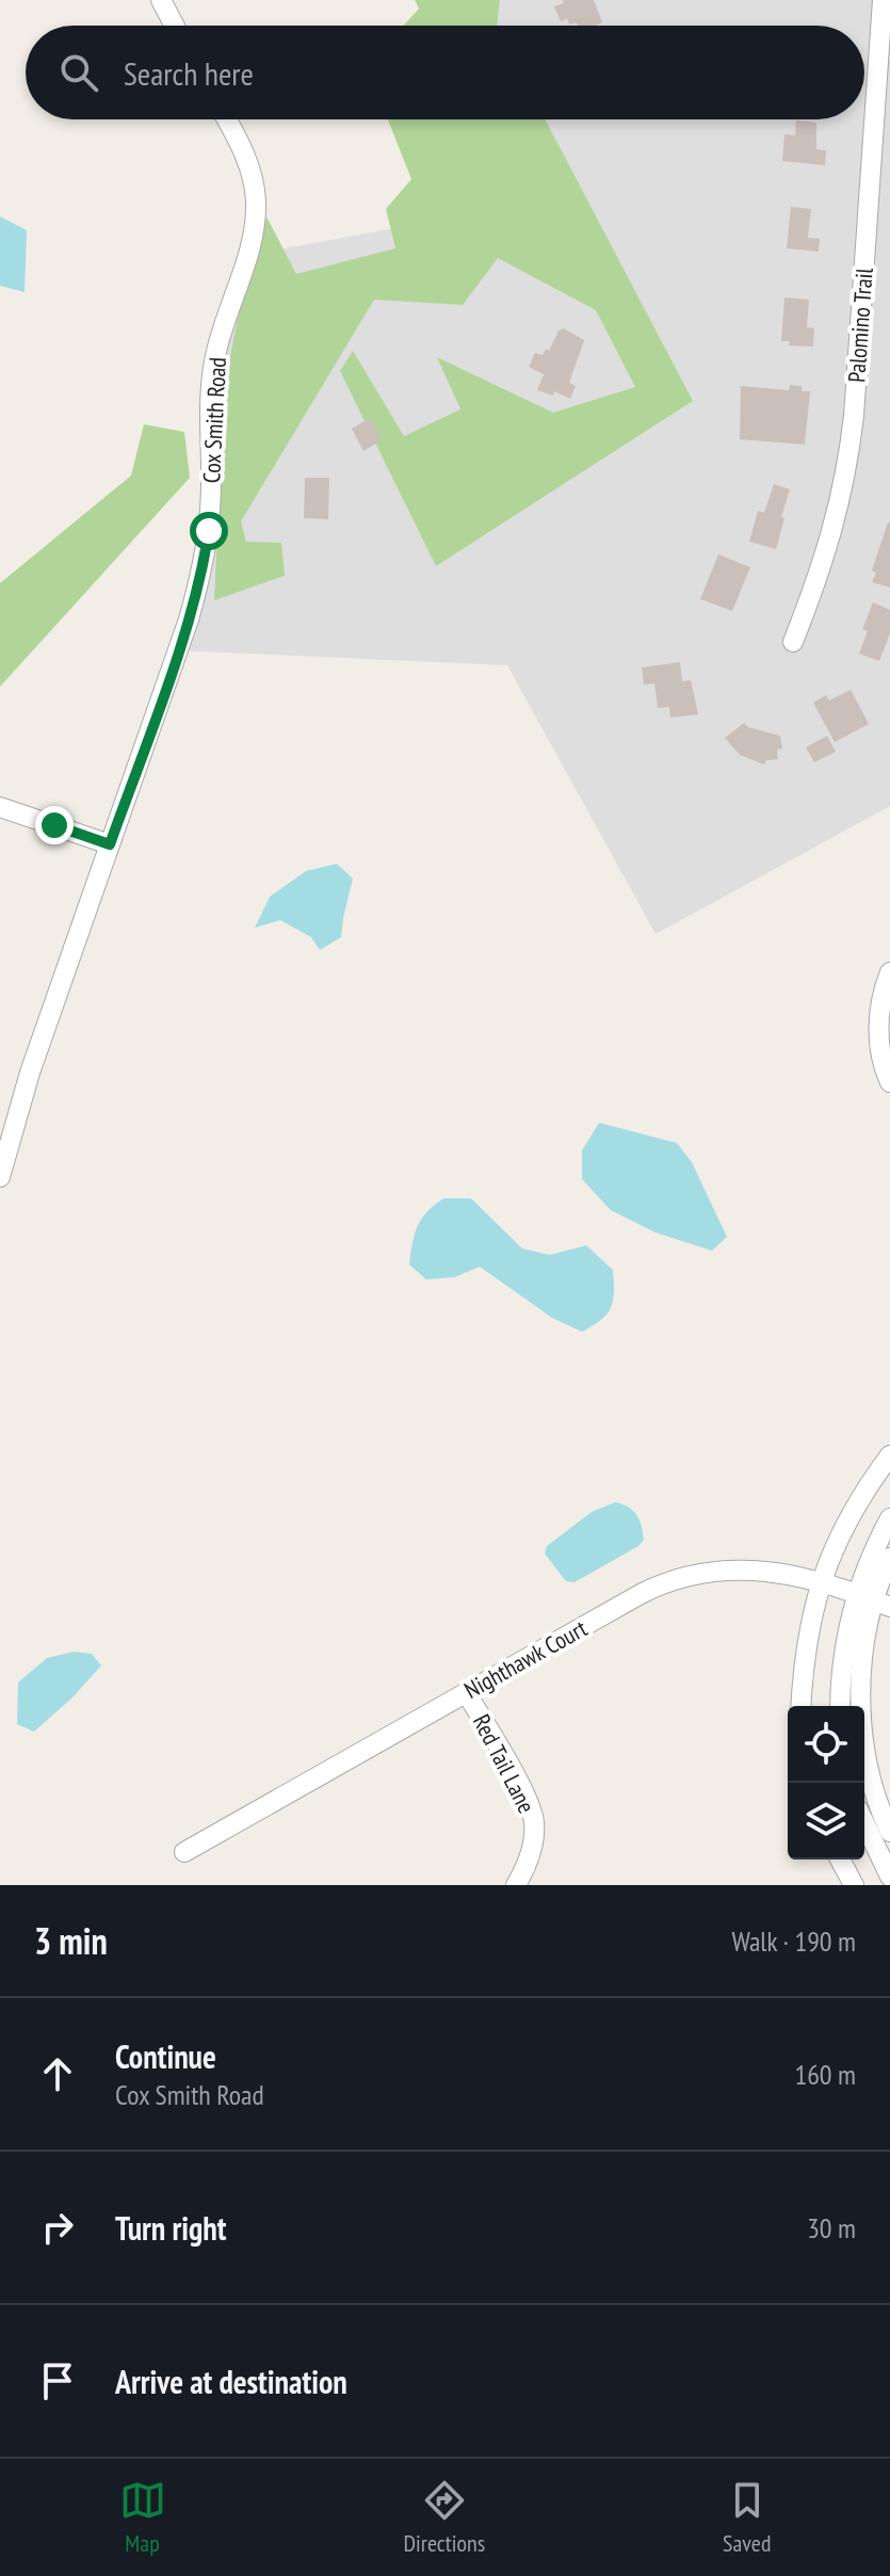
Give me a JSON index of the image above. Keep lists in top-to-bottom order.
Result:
{
  "streets": {
    "street": [
      "Palomino Trail",
      "Cox Smith Road",
      "Nighthawk Court",
      "Red Tail Lane"
    ]
  },
  "crossings": [
    ["Nighthawk Court", "Red Tail Lane"]
  ],
  "page": {
    "search": "Search here",
    "heading": ["3 min", "Walk · 190 m"],
    "list": [
      ["Continue", "Cox Smith Road", "160 m"],
      ["Turn right", "30 m"],
      "Arrive at destination"
    ],
    "nav": ["Map", "Directions", "Saved"]
  }
}
